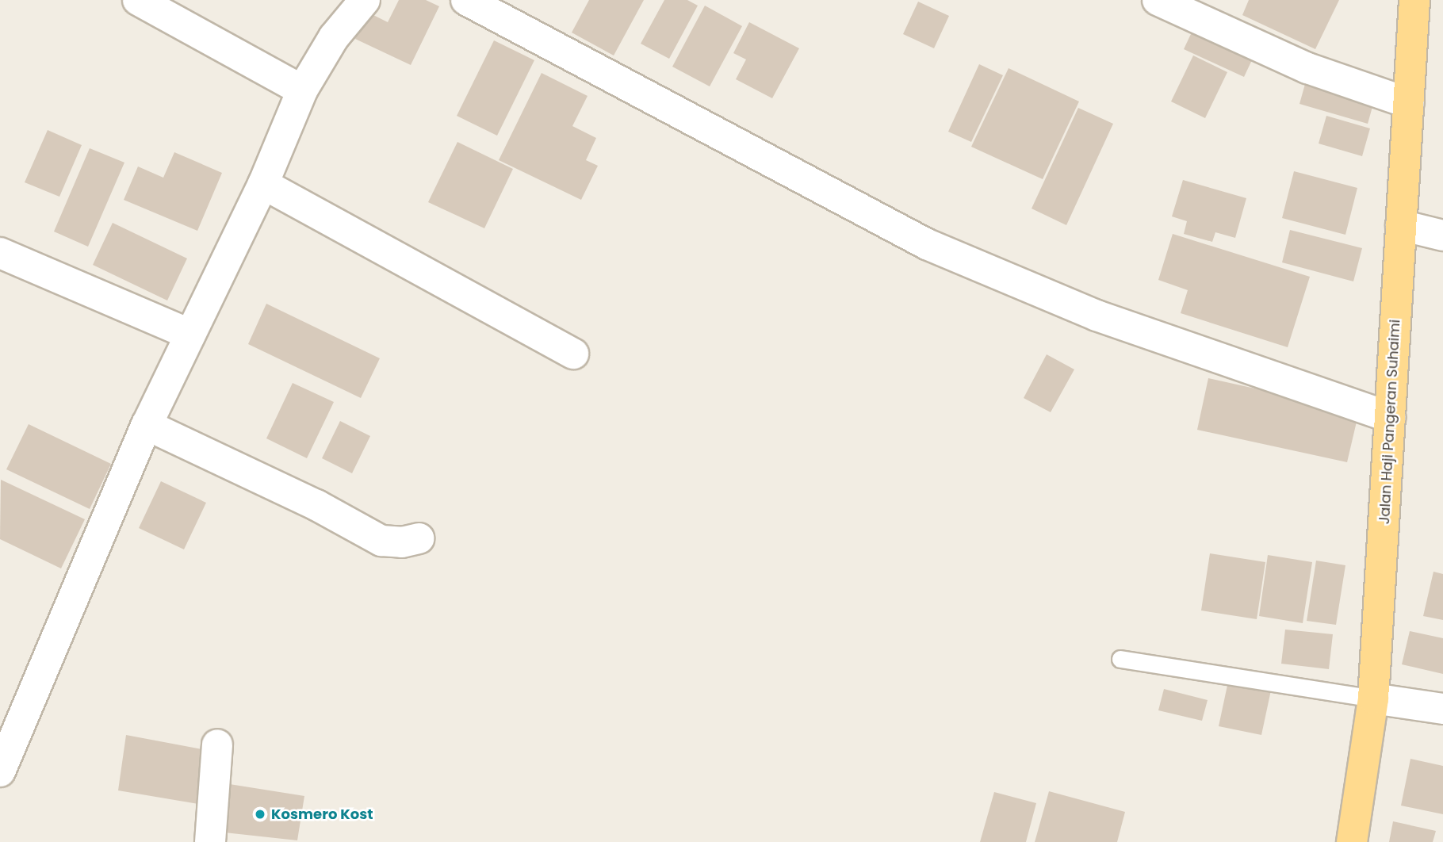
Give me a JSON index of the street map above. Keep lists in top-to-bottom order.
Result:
{
  "streets": {
    "main road": ["Jalan Haji Pangeran Suhaimi"]
  },
  "places": ["Kosmero Kost"]
}
